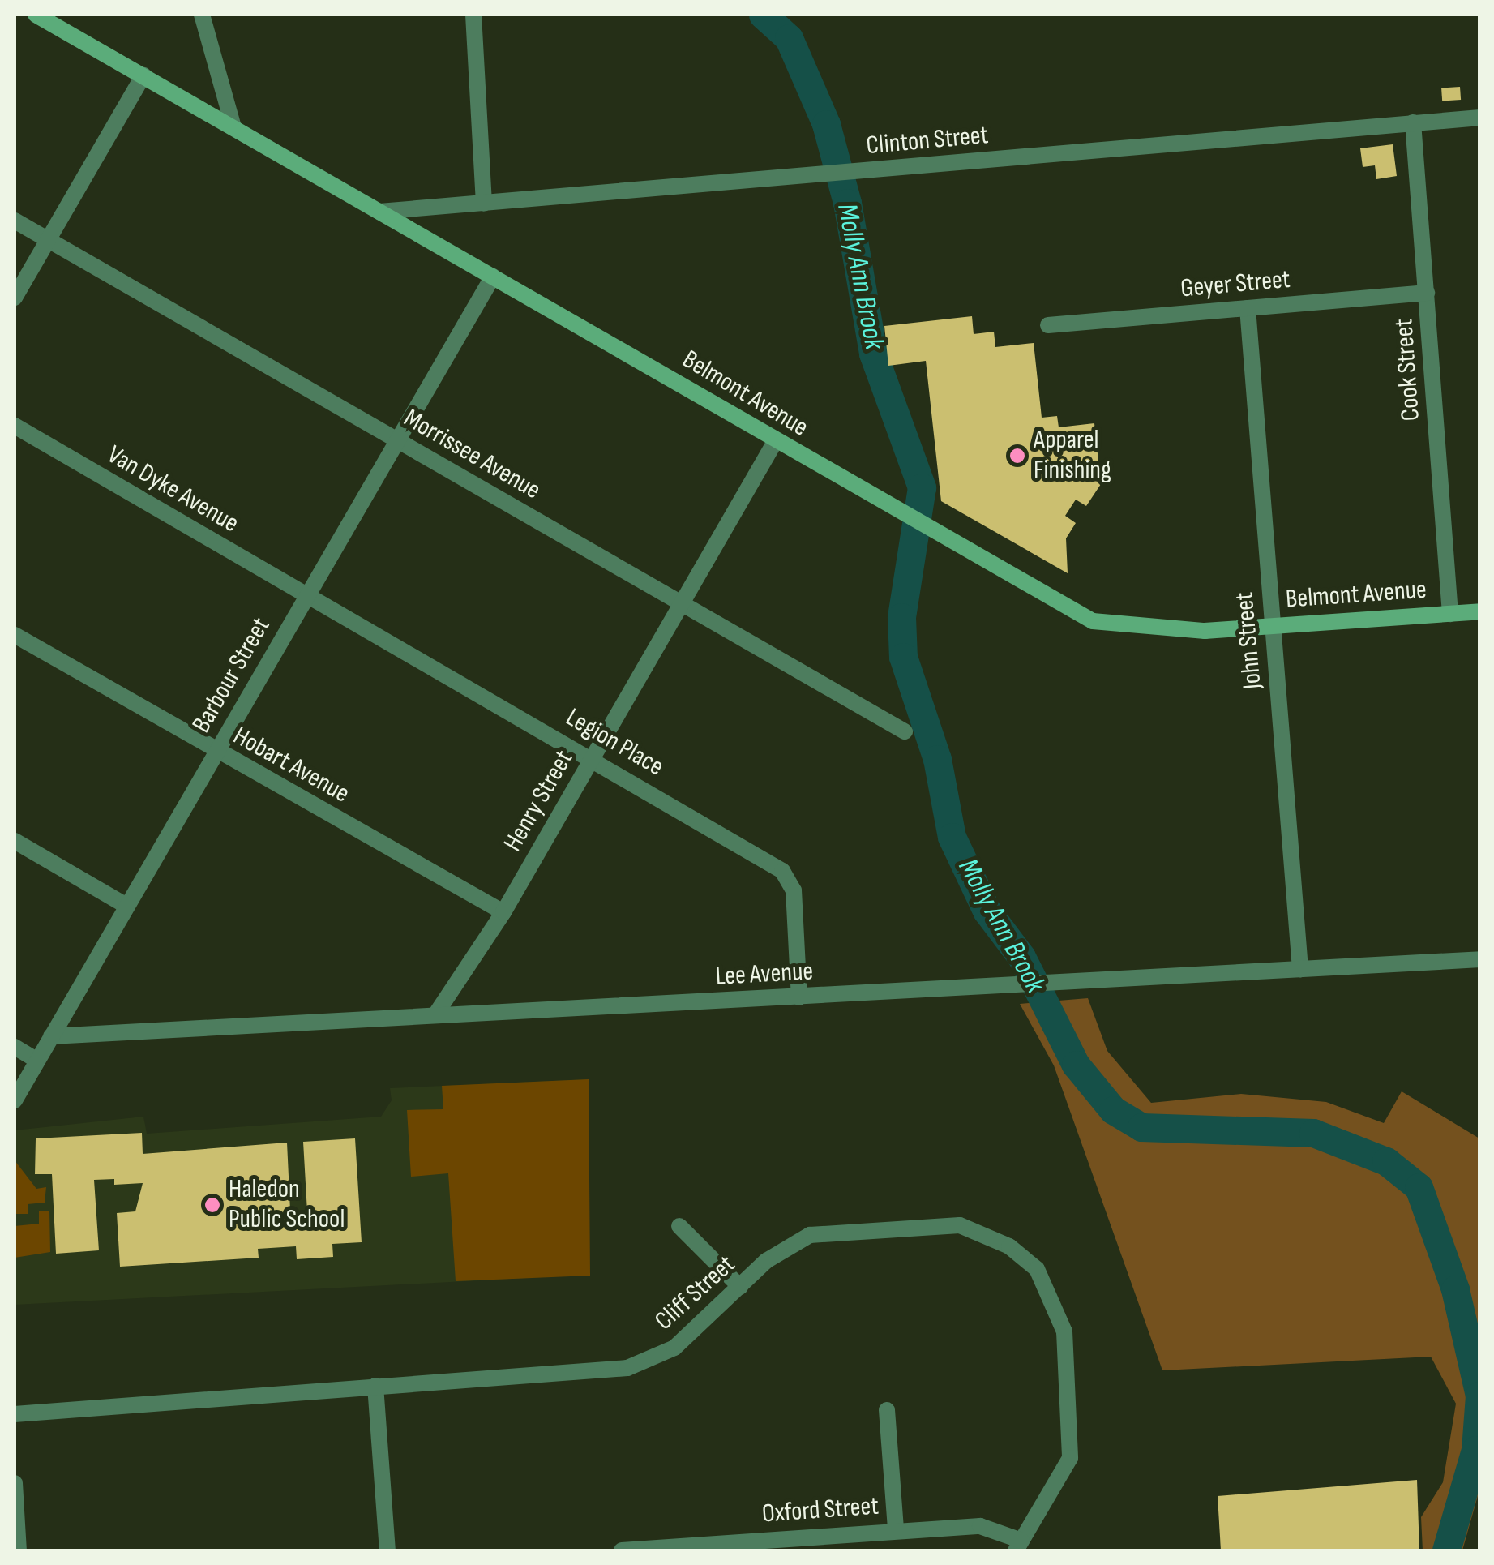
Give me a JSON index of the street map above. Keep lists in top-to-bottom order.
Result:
{
  "streets": {
    "main road": ["Belmont Avenue"],
    "street": [
      "Clinton Street",
      "Geyer Street",
      "Cook Street",
      "Morrissee Avenue",
      "Van Dyke Avenue",
      "John Street",
      "Barbour Street",
      "Legion Place",
      "Hobart Avenue",
      "Henry Street",
      "Lee Avenue",
      "Cliff Street",
      "Oxford Street"
    ]
  },
  "crossings": [
    ["Clinton Street", "Cook Street"],
    ["Clinton Street", "Belmont Avenue"],
    ["Geyer Street", "Cook Street"],
    ["Geyer Street", "John Street"],
    ["Cook Street", "Belmont Avenue"],
    ["Belmont Avenue", "John Street"],
    ["Belmont Avenue", "Barbour Street"],
    ["Belmont Avenue", "Henry Street"],
    ["Morrissee Avenue", "Barbour Street"],
    ["Morrissee Avenue", "Henry Street"],
    ["Van Dyke Avenue", "Barbour Street"],
    ["Van Dyke Avenue", "Legion Place"],
    ["John Street", "Lee Avenue"],
    ["Barbour Street", "Legion Place"],
    ["Barbour Street", "Hobart Avenue"],
    ["Barbour Street", "Lee Avenue"],
    ["Legion Place", "Henry Street"],
    ["Legion Place", "Lee Avenue"],
    ["Hobart Avenue", "Henry Street"],
    ["Henry Street", "Lee Avenue"],
    ["Cliff Street", "Oxford Street"]
  ],
  "water": ["Molly Ann Brook"],
  "places": ["Apparel Finishing", "Haledon Public School"]
}
